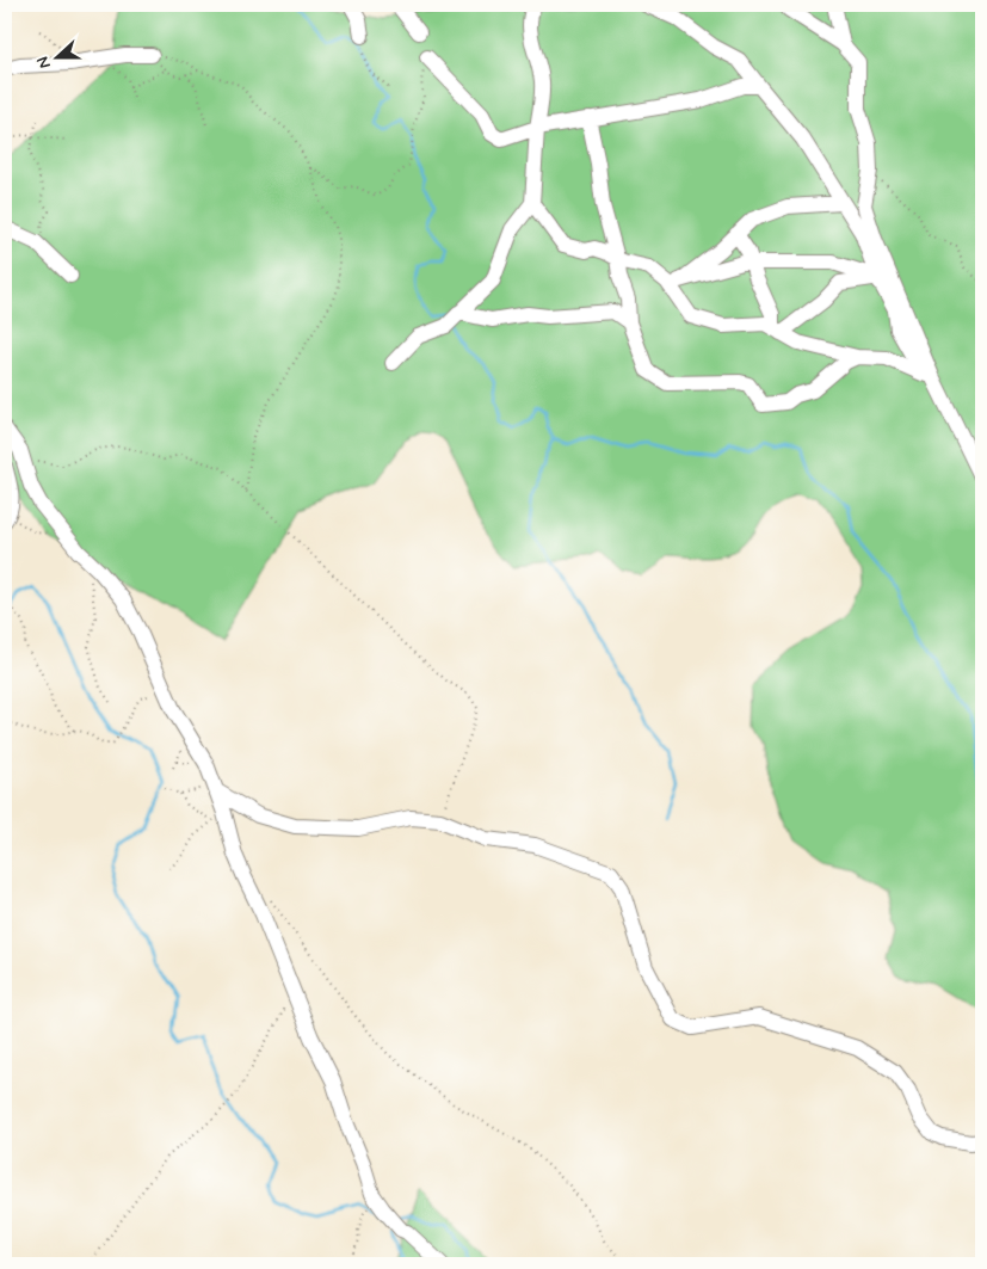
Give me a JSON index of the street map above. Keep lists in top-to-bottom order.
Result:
{
  "north": "left"
}
